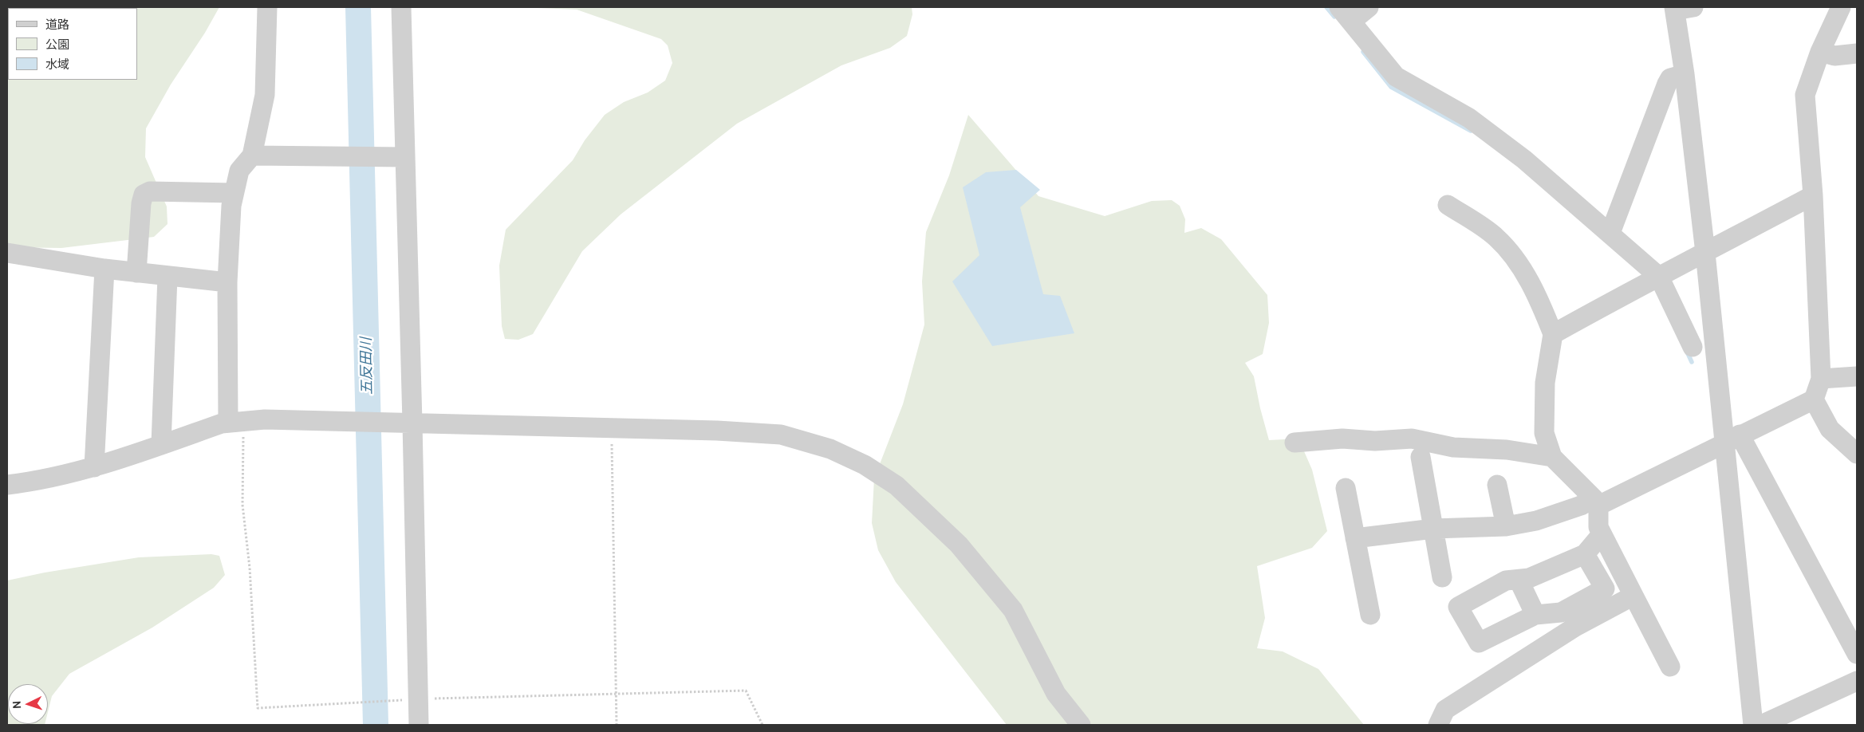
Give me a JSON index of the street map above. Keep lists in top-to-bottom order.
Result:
{
  "water": ["五反田川"],
  "legend": ["道路", "公園", "水域"],
  "north": "left"
}
